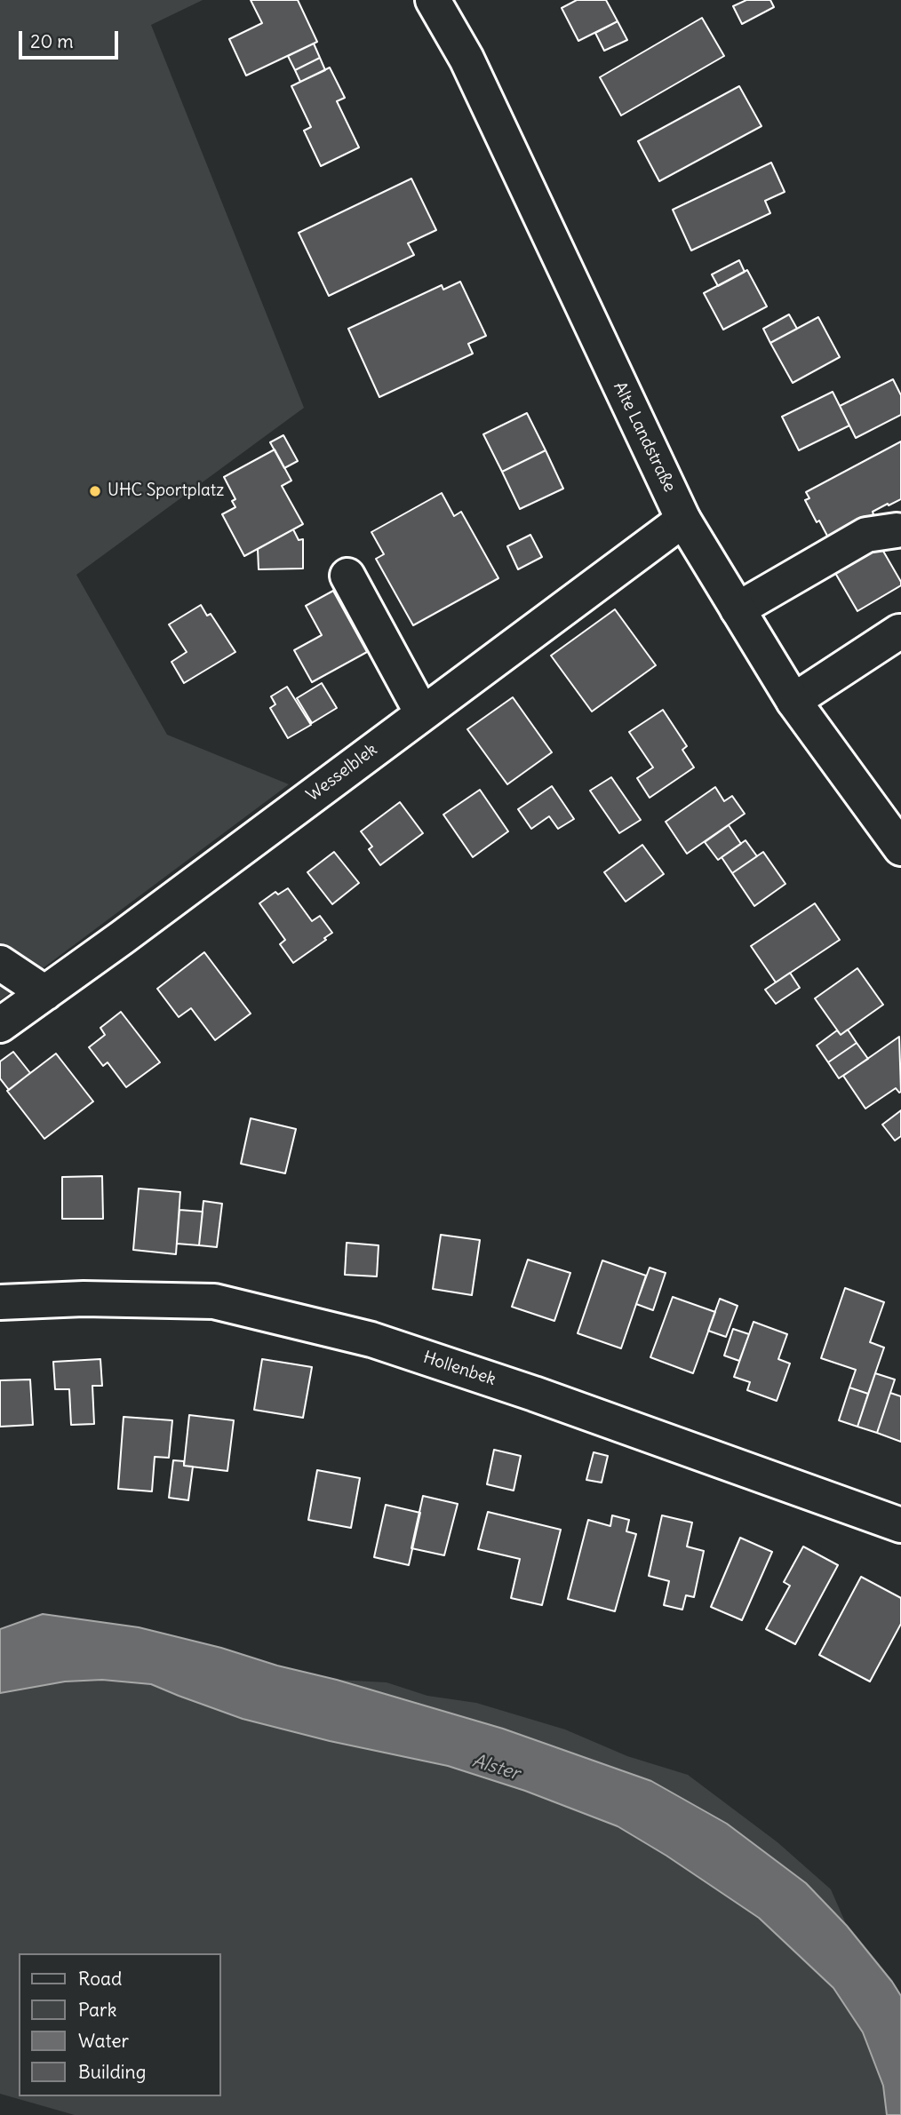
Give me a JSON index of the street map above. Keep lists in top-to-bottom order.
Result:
{
  "streets": {
    "street": ["Alte Landstraße", "Wesselblek", "Hollenbek"]
  },
  "crossings": [
    ["Alte Landstraße", "Wesselblek"]
  ],
  "water": ["Alster"],
  "places": ["UHC Sportplatz"],
  "legend": [
    "Road",
    "Park",
    "Water",
    "Building"
  ],
  "scale_bar": "20 m"
}
